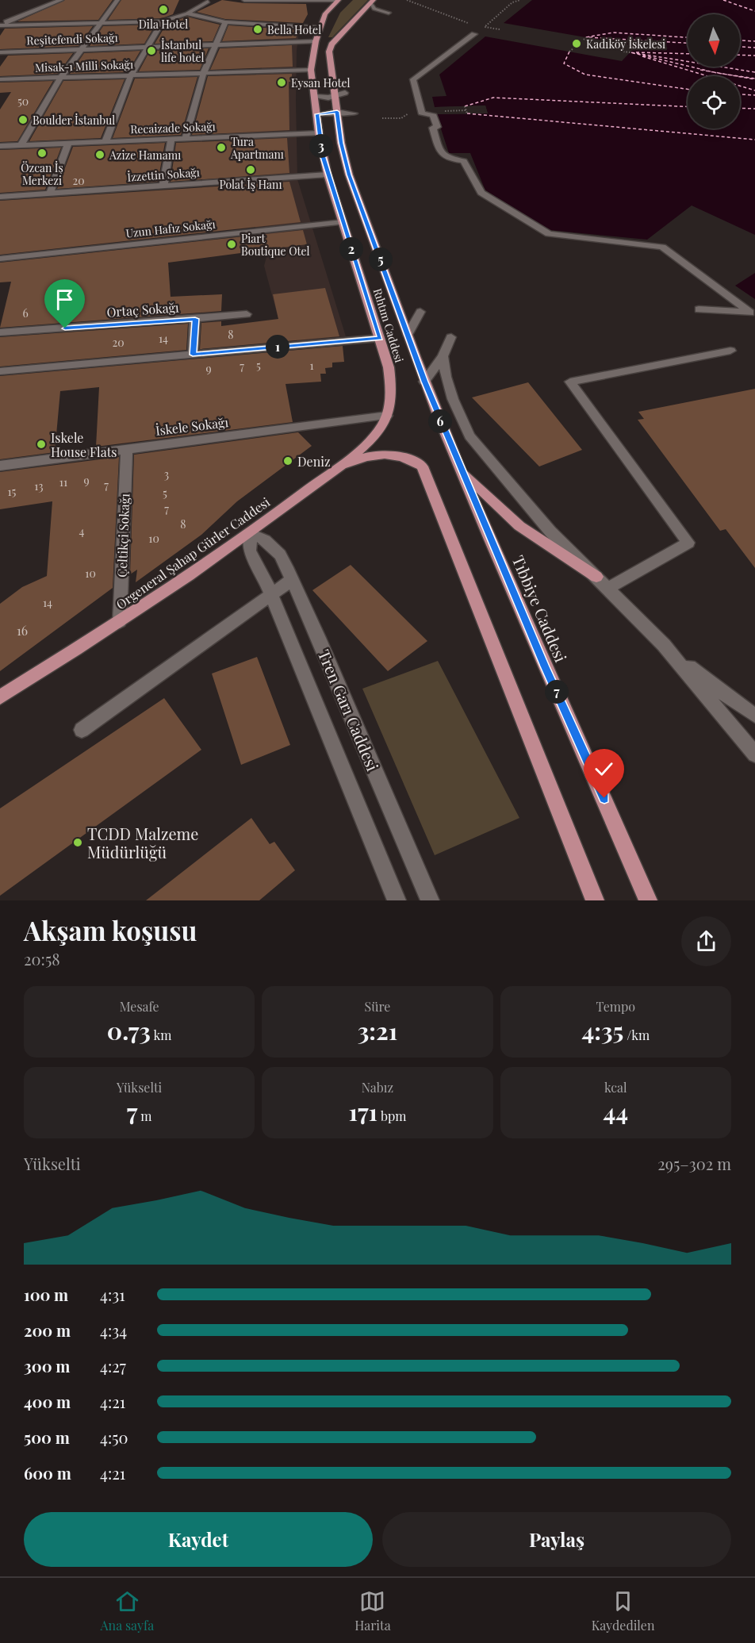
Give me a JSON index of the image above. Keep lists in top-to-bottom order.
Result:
{
  "streets": {
    "main road": ["Rıhtım Caddesi", "Orgeneral Şahap Gürler Caddesi", "Tıbbiye Caddesi"],
    "street": [
      "Reşitefendi Sokağı",
      "Misak-ı Milli Sokağı",
      "Recaizade Sokağı",
      "İzzettin Sokağı",
      "Uzun Hafız Sokağı",
      "Ortaç Sokağı",
      "İskele Sokağı",
      "Çeltikçi Sokağı",
      "Tren Garı Caddesi"
    ]
  },
  "crossings": [
    ["Reşitefendi Sokağı", "Rıhtım Caddesi"],
    ["Misak-ı Milli Sokağı", "Rıhtım Caddesi"],
    ["Recaizade Sokağı", "Rıhtım Caddesi"],
    ["İzzettin Sokağı", "Rıhtım Caddesi"],
    ["Uzun Hafız Sokağı", "Rıhtım Caddesi"],
    ["Rıhtım Caddesi", "İskele Sokağı"],
    ["Rıhtım Caddesi", "Orgeneral Şahap Gürler Caddesi"],
    ["Rıhtım Caddesi", "Tıbbiye Caddesi"],
    ["İskele Sokağı", "Çeltikçi Sokağı"],
    ["İskele Sokağı", "Orgeneral Şahap Gürler Caddesi"],
    ["Çeltikçi Sokağı", "Orgeneral Şahap Gürler Caddesi"],
    ["Orgeneral Şahap Gürler Caddesi", "Tren Garı Caddesi"]
  ],
  "places": [
    "Dila Hotel",
    "Bella Hotel",
    "Kadıköy İskelesi",
    "İstanbul life hotel",
    "Eysan Hotel",
    "Boulder İstanbul",
    "Tura Apartmanı",
    "Özcan İş Merkezi",
    "Azize Hamamı",
    "Polat İş Hanı",
    "Piart Boutique Otel",
    "Iskele House Flats",
    "Deniz",
    "TCDD Malzeme Müdürlüğü"
  ],
  "house_numbers": [
    "50",
    "20",
    "6",
    "8",
    "14",
    "20",
    "5",
    "1",
    "7",
    "9",
    "3",
    "9",
    "11",
    "7",
    "13",
    "15",
    "5",
    "7",
    "8",
    "4",
    "10",
    "10",
    "14",
    "16"
  ],
  "north": "bottom",
  "page": {
    "pins": [
      "3",
      "2",
      "5",
      "1",
      "6",
      "7"
    ],
    "heading": ["Akşam koşusu", "20:58"],
    "stats": [
      ["Mesafe", "0.73 km"],
      ["Süre", "3:21"],
      ["Tempo", "4:35 /km"],
      ["Yükselti", "7 m"],
      ["Nabız", "171 bpm"],
      ["kcal", "44"]
    ],
    "chart": ["Yükselti", "295–302 m"],
    "list": [
      {
        "name": "100 m",
        "note": "4:31"
      },
      {
        "name": "200 m",
        "note": "4:34"
      },
      {
        "name": "300 m",
        "note": "4:27"
      },
      {
        "name": "400 m",
        "note": "4:21"
      },
      {
        "name": "500 m",
        "note": "4:50"
      },
      {
        "name": "600 m",
        "note": "4:21"
      }
    ],
    "buttons": ["Kaydet", "Paylaş"],
    "tabs": ["Ana sayfa", "Harita", "Kaydedilen"]
  }
}
